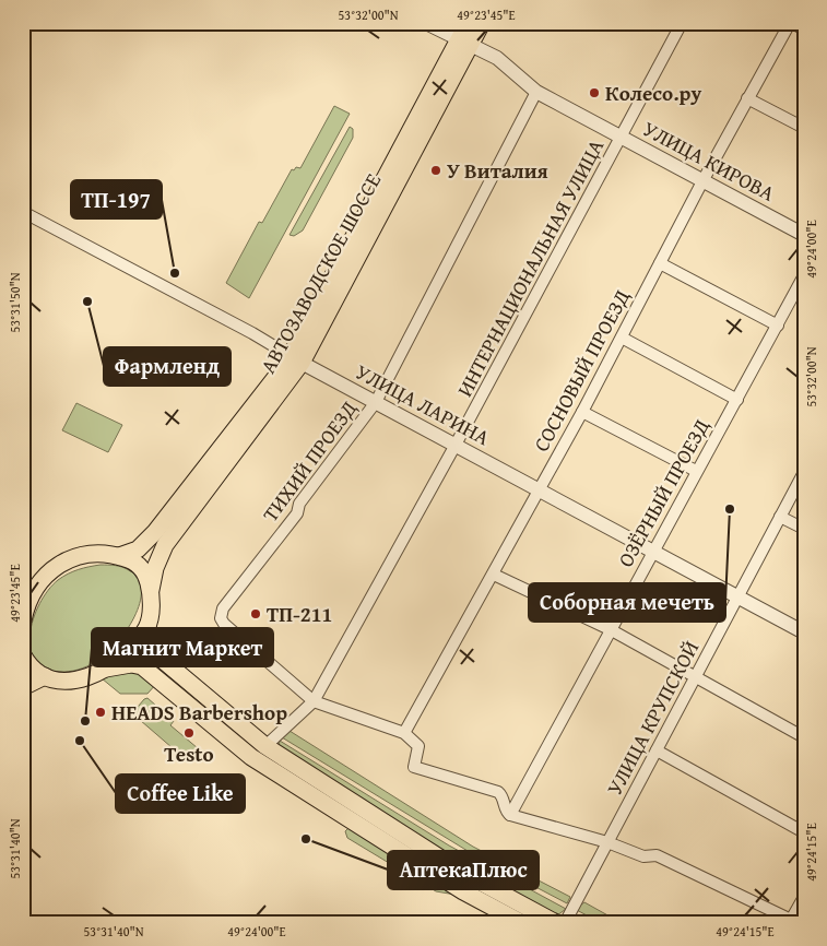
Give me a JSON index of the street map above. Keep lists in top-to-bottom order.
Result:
{
  "streets": {
    "main road": ["АВТОЗАВОДСКОЕ ШОССЕ"],
    "street": [
      "УЛИЦА КИРОВА",
      "ИНТЕРНАЦИОНАЛЬНАЯ УЛИЦА",
      "СОСНОВЫЙ ПРОЕЗД",
      "УЛИЦА ЛАРИНА",
      "ТИХИЙ ПРОЕЗД",
      "ОЗЁРНЫЙ ПРОЕЗД",
      "УЛИЦА КРУПСКОЙ"
    ]
  },
  "crossings": [
    ["УЛИЦА КИРОВА", "ИНТЕРНАЦИОНАЛЬНАЯ УЛИЦА"],
    ["УЛИЦА КИРОВА", "АВТОЗАВОДСКОЕ ШОССЕ"],
    ["УЛИЦА КИРОВА", "СОСНОВЫЙ ПРОЕЗД"],
    ["УЛИЦА КИРОВА", "ТИХИЙ ПРОЕЗД"],
    ["ИНТЕРНАЦИОНАЛЬНАЯ УЛИЦА", "УЛИЦА ЛАРИНА"],
    ["ИНТЕРНАЦИОНАЛЬНАЯ УЛИЦА", "ТИХИЙ ПРОЕЗД"],
    ["АВТОЗАВОДСКОЕ ШОССЕ", "УЛИЦА ЛАРИНА"],
    ["СОСНОВЫЙ ПРОЕЗД", "УЛИЦА ЛАРИНА"],
    ["УЛИЦА ЛАРИНА", "ТИХИЙ ПРОЕЗД"],
    ["УЛИЦА ЛАРИНА", "ОЗЁРНЫЙ ПРОЕЗД"],
    ["УЛИЦА ЛАРИНА", "УЛИЦА КРУПСКОЙ"]
  ],
  "places": [
    "Колесо.ру",
    "У Виталия",
    "ТП-197",
    "Фармленд",
    "Cоборная мечеть",
    "ТП-211",
    "HEADS Barbershop",
    "Магнит Маркет",
    "Testo",
    "Coffee Like",
    "АптекаПлюс"
  ],
  "coordinates": [
    "53°32'00\"N",
    "49°23'45\"E",
    "49°24'00\"E",
    "53°31'50\"N",
    "53°31'40\"N",
    "49°24'15\"E"
  ]
}
